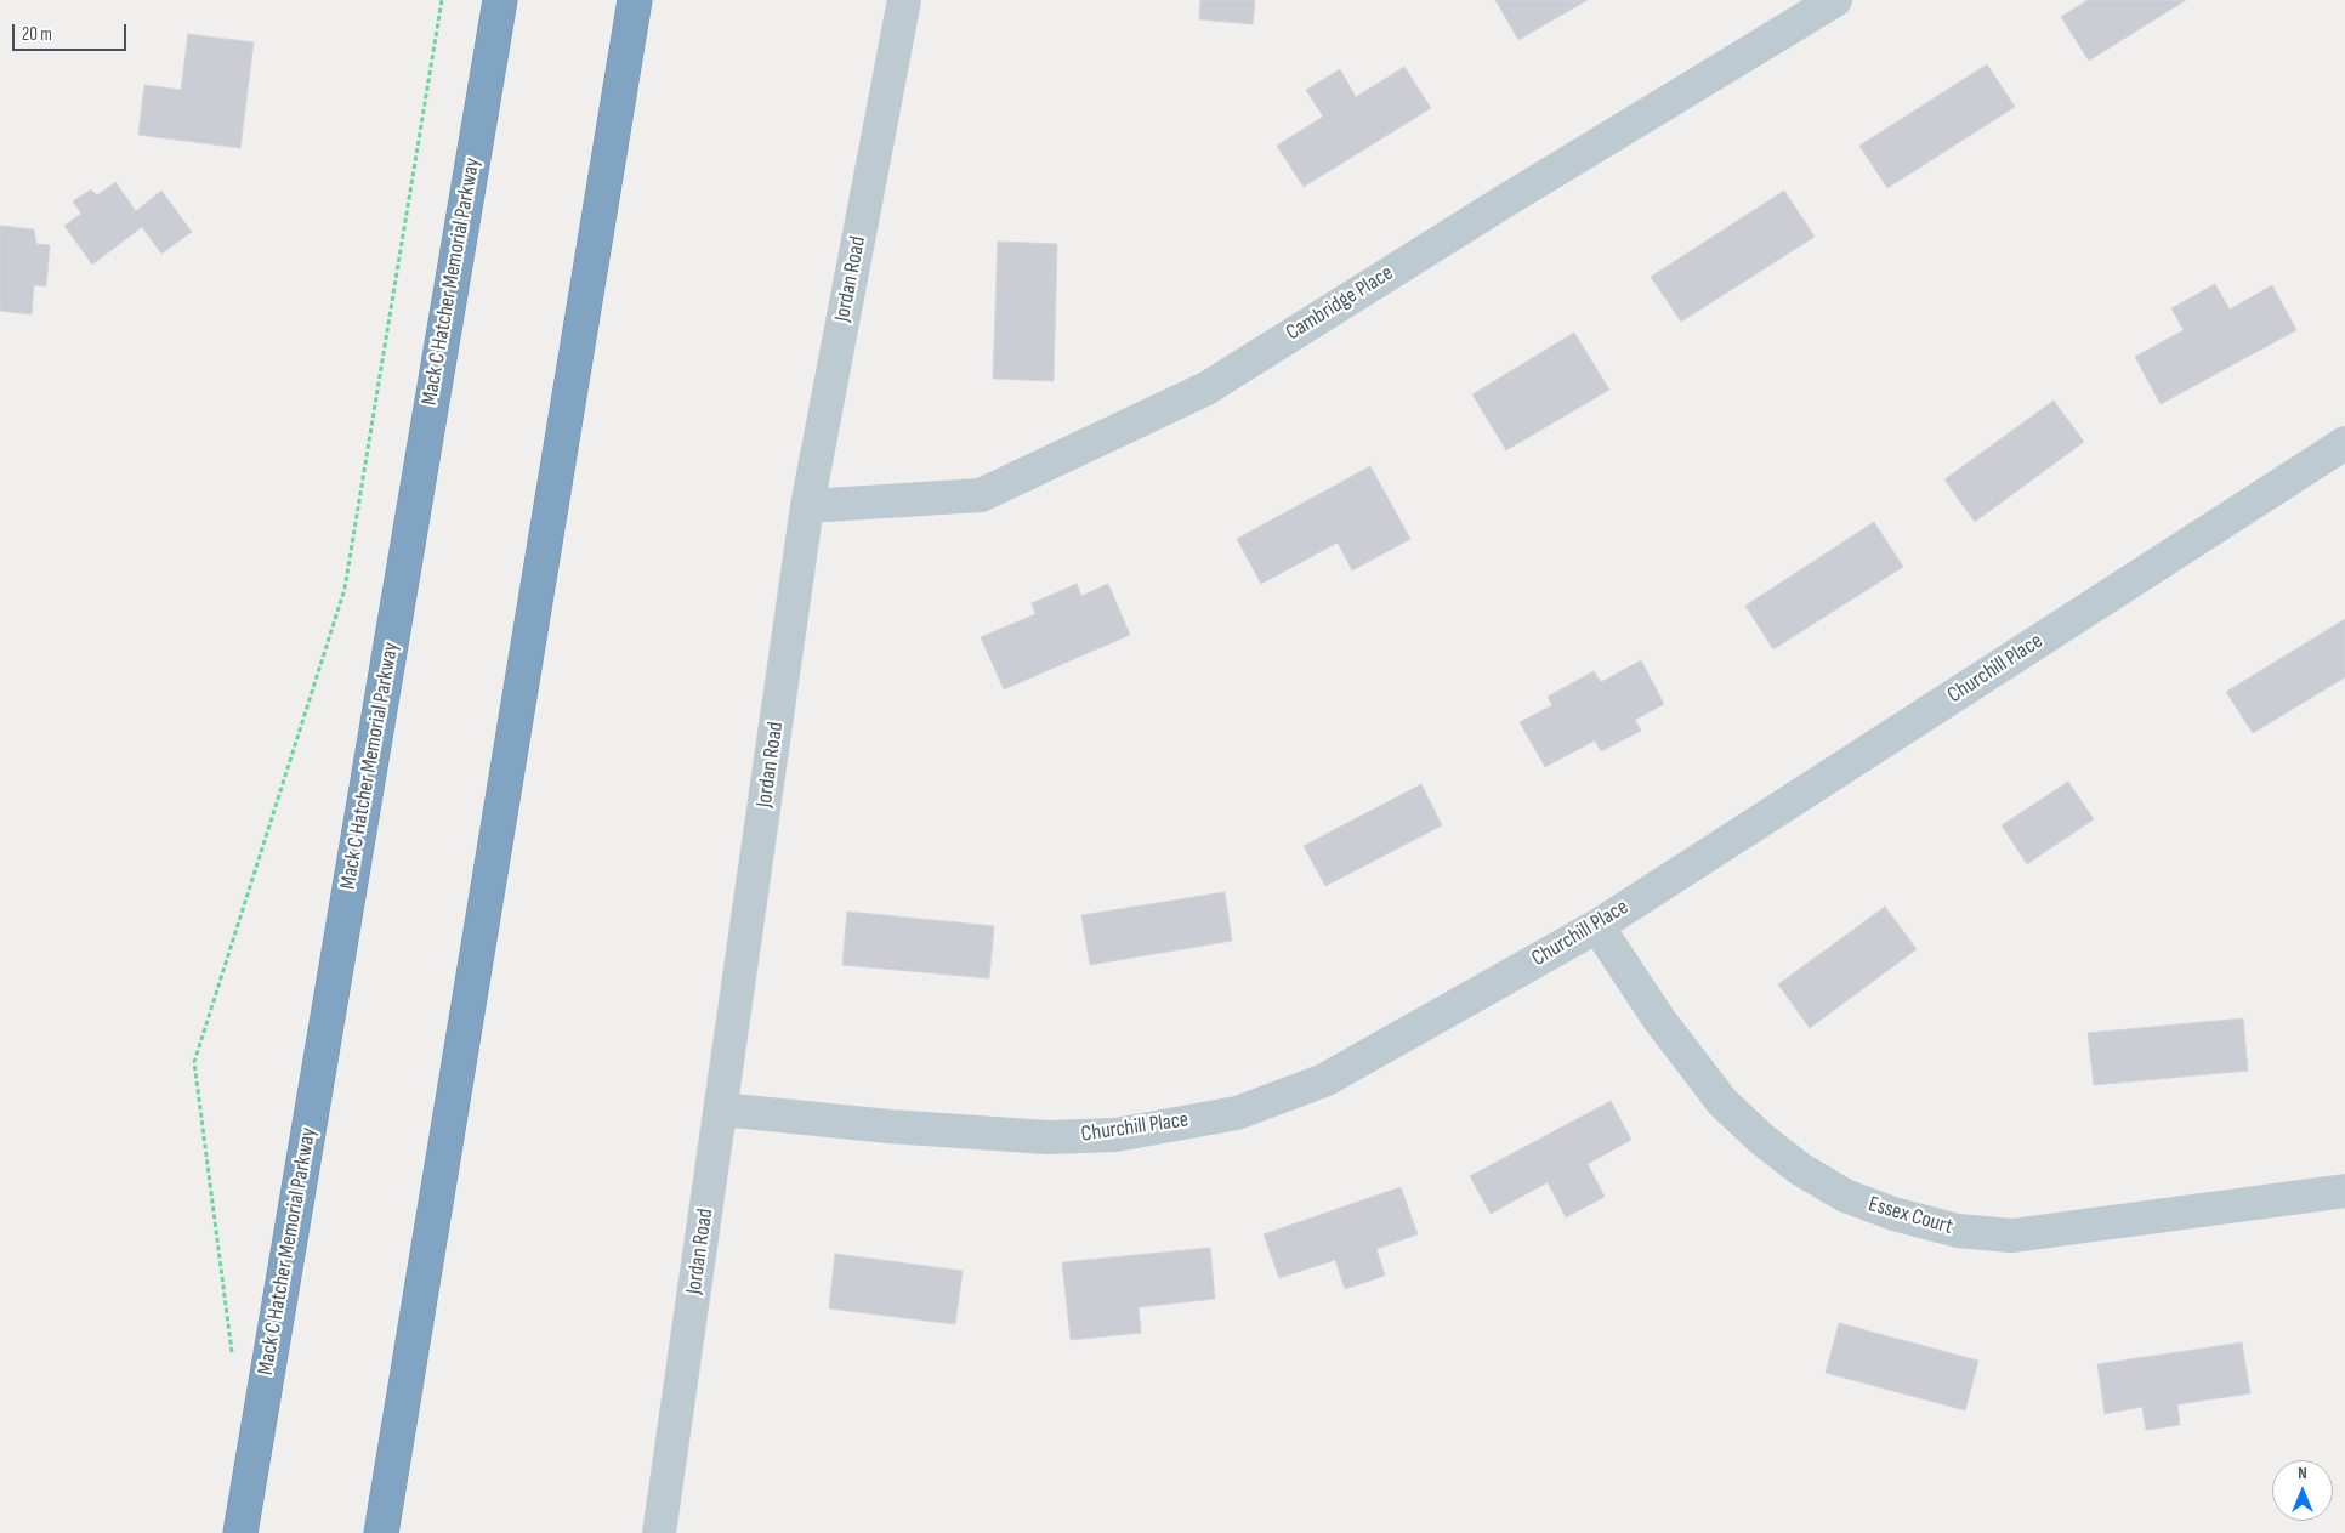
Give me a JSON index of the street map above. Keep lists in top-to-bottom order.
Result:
{
  "streets": {
    "highway": ["Mack C Hatcher Memorial Parkway"],
    "street": [
      "Jordan Road",
      "Cambridge Place",
      "Churchill Place",
      "Essex Court"
    ]
  },
  "crossings": [
    ["Jordan Road", "Cambridge Place"],
    ["Jordan Road", "Churchill Place"],
    ["Churchill Place", "Essex Court"]
  ],
  "scale_bar": "20 m",
  "north": "top"
}
